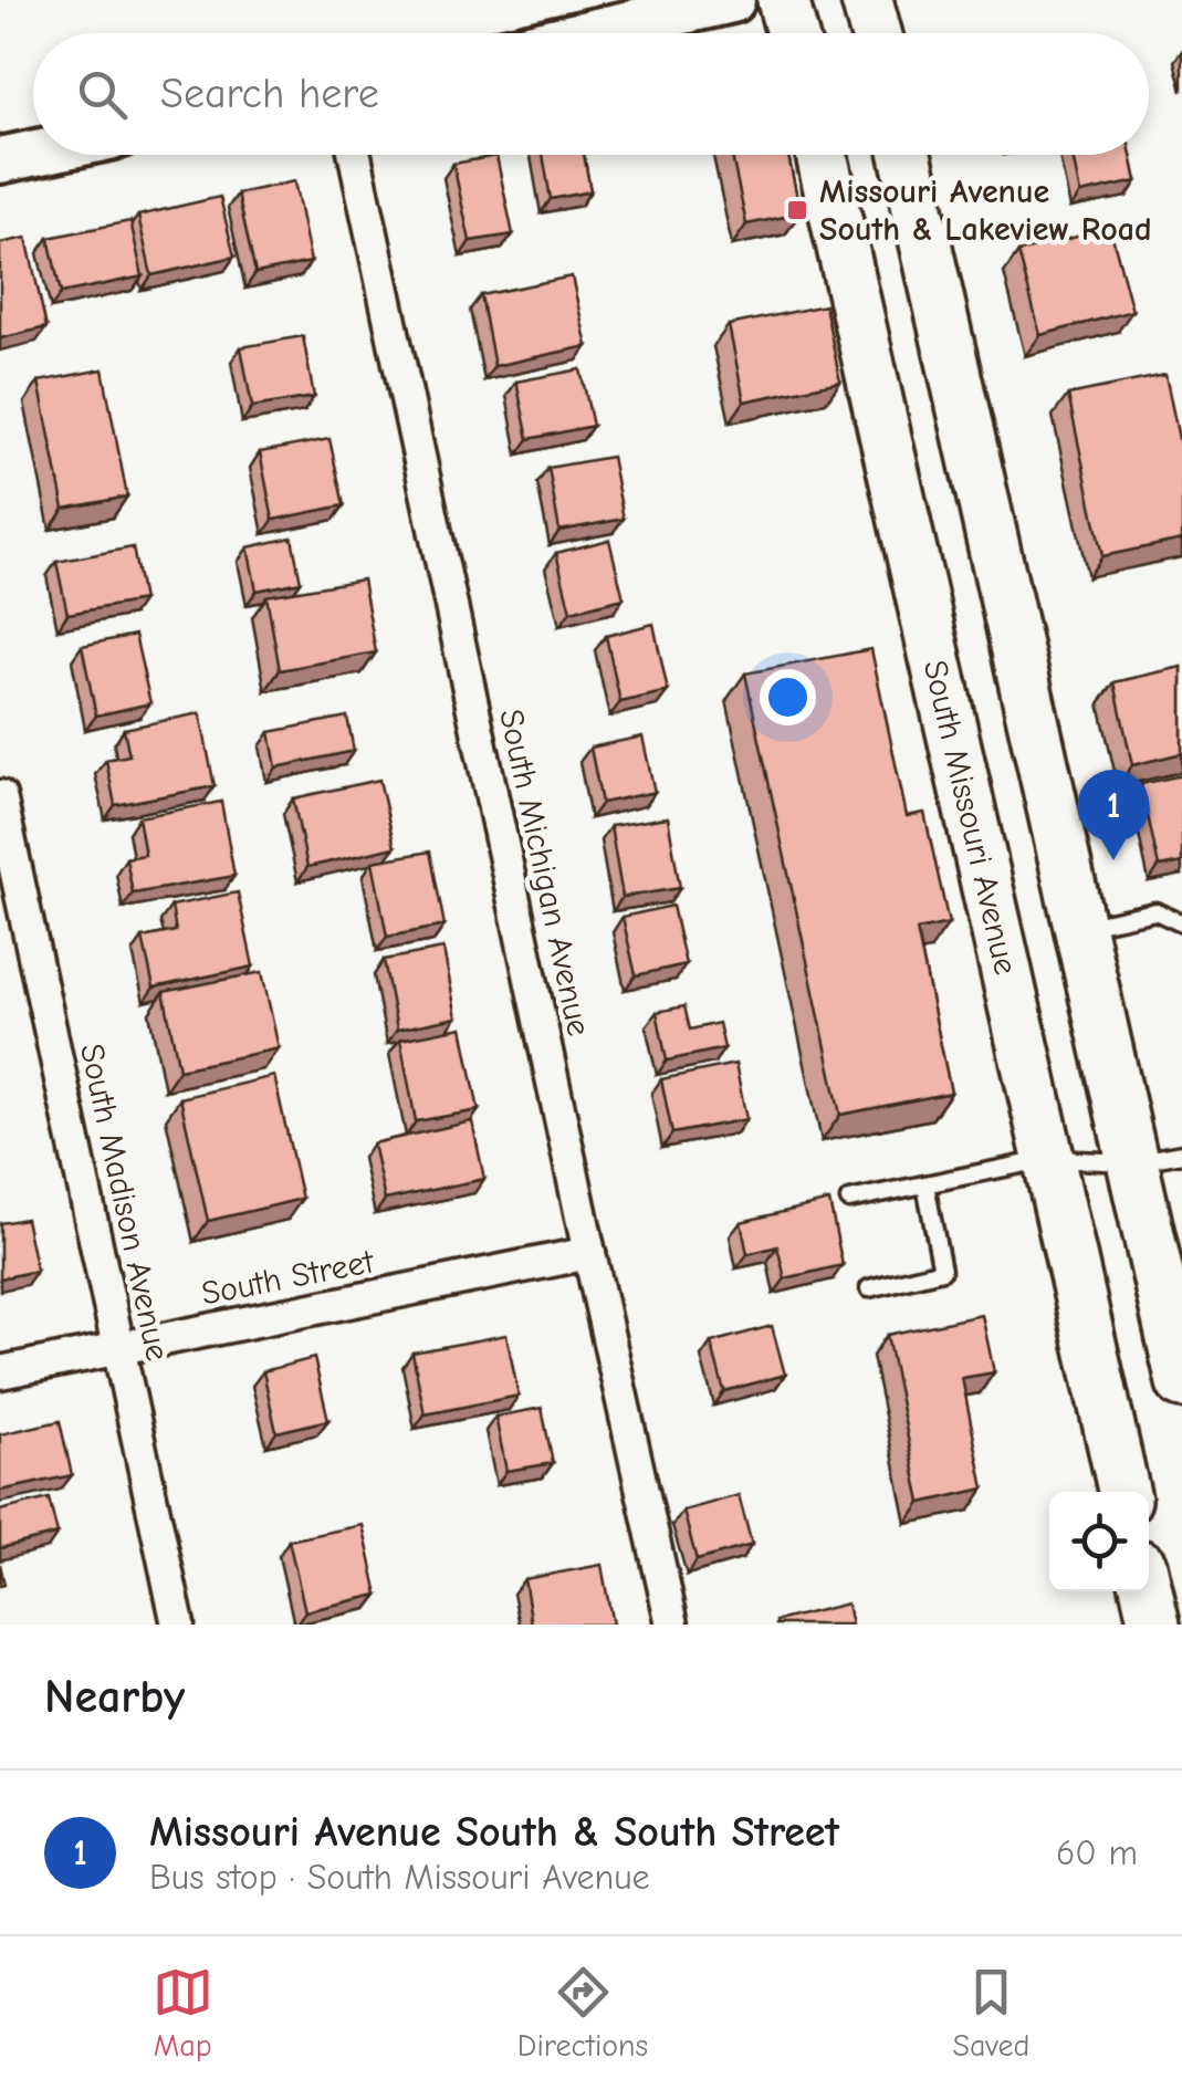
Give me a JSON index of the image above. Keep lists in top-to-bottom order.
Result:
{
  "streets": {
    "main road": ["South Missouri Avenue"],
    "street": ["South Michigan Avenue", "South Madison Avenue", "South Street"]
  },
  "crossings": [
    ["South Michigan Avenue", "South Street"],
    ["South Madison Avenue", "South Street"]
  ],
  "places": {
    "transit": ["Missouri Avenue South & Lakeview Road"]
  },
  "page": {
    "search": "Search here",
    "pins": "1",
    "heading": "Nearby",
    "list": [
      {
        "mark": "1",
        "name": "Missouri Avenue South & South Street",
        "note": "Bus stop · South Missouri Avenue",
        "value": "60 m"
      }
    ],
    "nav": ["Map", "Directions", "Saved"]
  }
}
